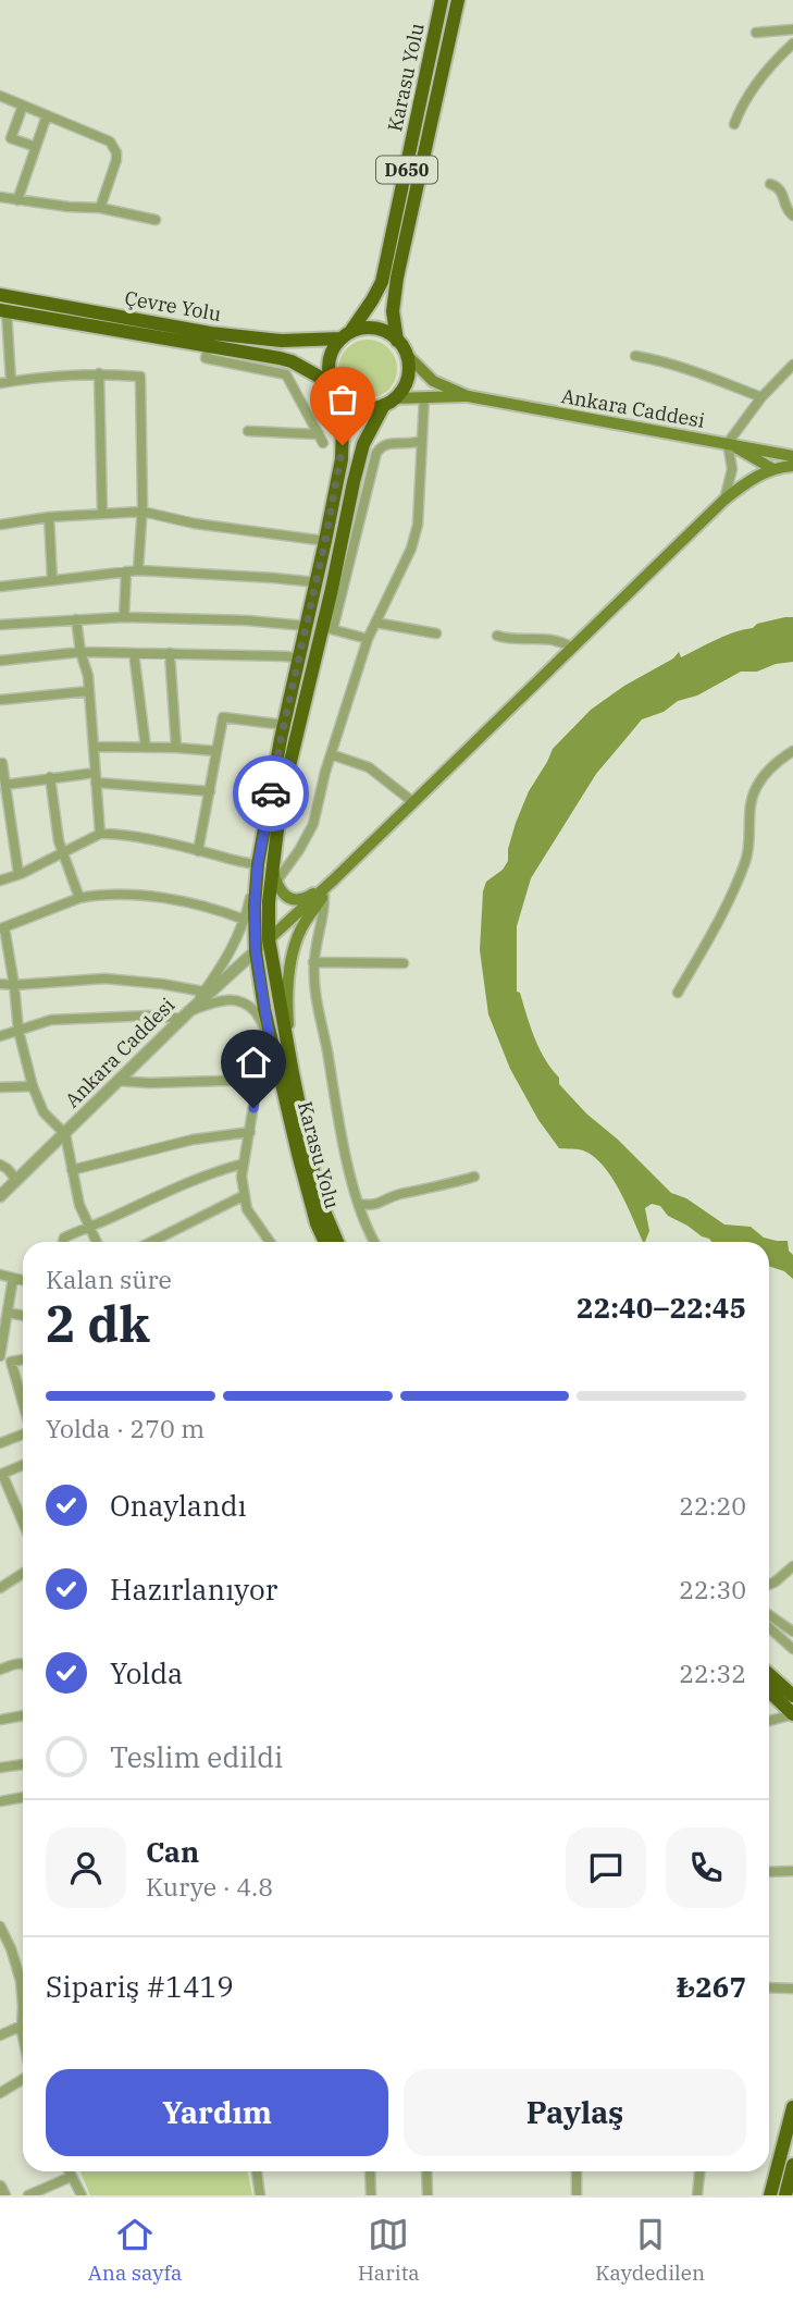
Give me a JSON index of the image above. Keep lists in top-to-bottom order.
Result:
{
  "streets": {
    "highway": ["Karasu Yolu", "D650", "Çevre Yolu"],
    "main road": ["Ankara Caddesi"]
  },
  "crossings": [
    ["Karasu Yolu", "Çevre Yolu"],
    ["Karasu Yolu", "Ankara Caddesi"]
  ],
  "page": {
    "heading": ["2 dk", "Kalan süre", "22:40–22:45"],
    "panel": [
      "Can",
      "Kurye · 4.8",
      "Sipariş #1419",
      "₺267"
    ],
    "bar": "Yolda · 270 m",
    "list": [
      ["Onaylandı", "22:20"],
      ["Hazırlanıyor", "22:30"],
      ["Yolda", "22:32"],
      "Teslim edildi"
    ],
    "buttons": ["Yardım", "Paylaş"],
    "tabs": ["Ana sayfa", "Harita", "Kaydedilen"]
  }
}
